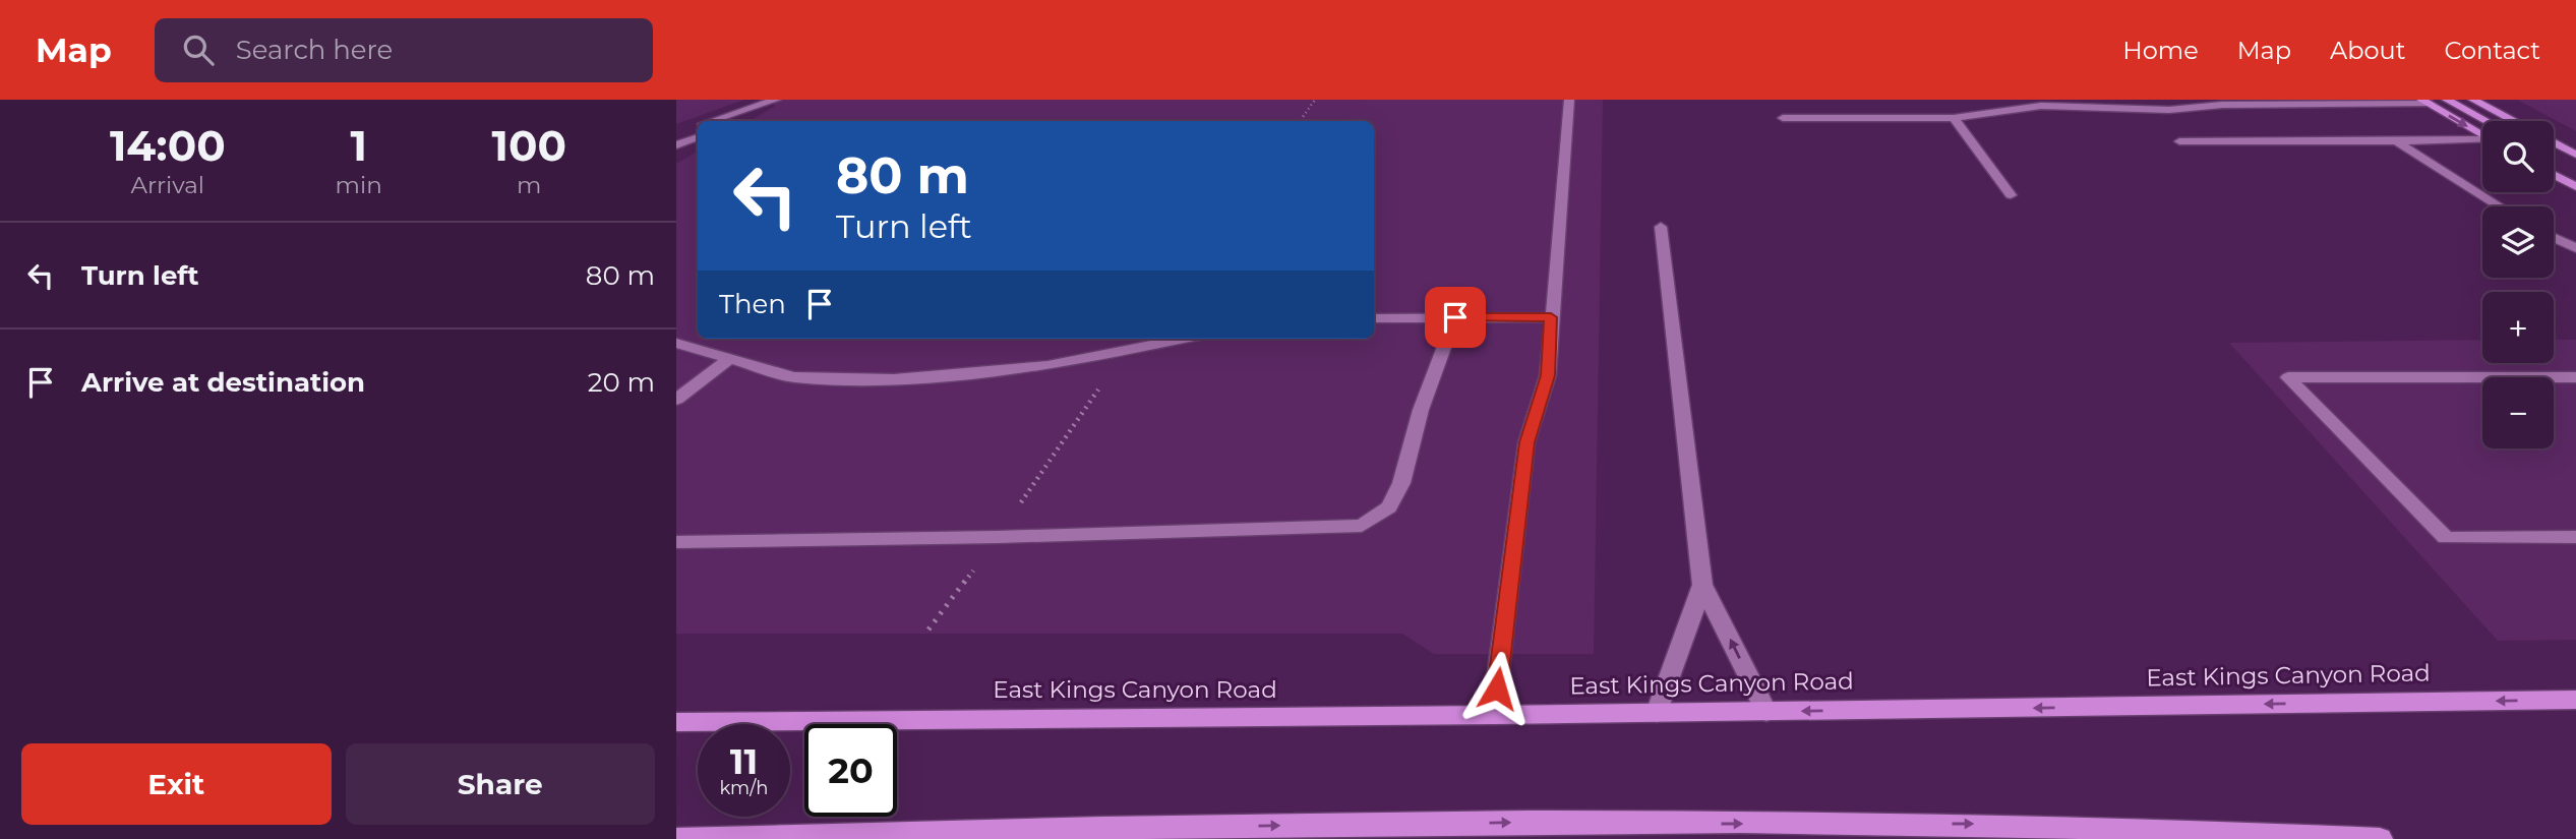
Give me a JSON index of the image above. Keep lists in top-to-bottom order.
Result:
{
  "streets": {
    "main road": ["East Kings Canyon Road"]
  },
  "page": {
    "header": "Map",
    "search": "Search here",
    "nav": [
      "Home",
      "Map",
      "About",
      "Contact"
    ],
    "eta": [
      "14:00",
      "Arrival",
      "1",
      "min",
      "100",
      "m"
    ],
    "map_buttons": ["+", "−"],
    "turn": ["80 m", "Turn left"],
    "list": [
      {
        "name": "Turn left",
        "value": "80 m"
      },
      {
        "name": "Arrive at destination",
        "value": "20 m"
      }
    ],
    "then": "Then",
    "speed": "11 km/h",
    "limit": "20",
    "buttons": ["Exit", "Share"]
  }
}
